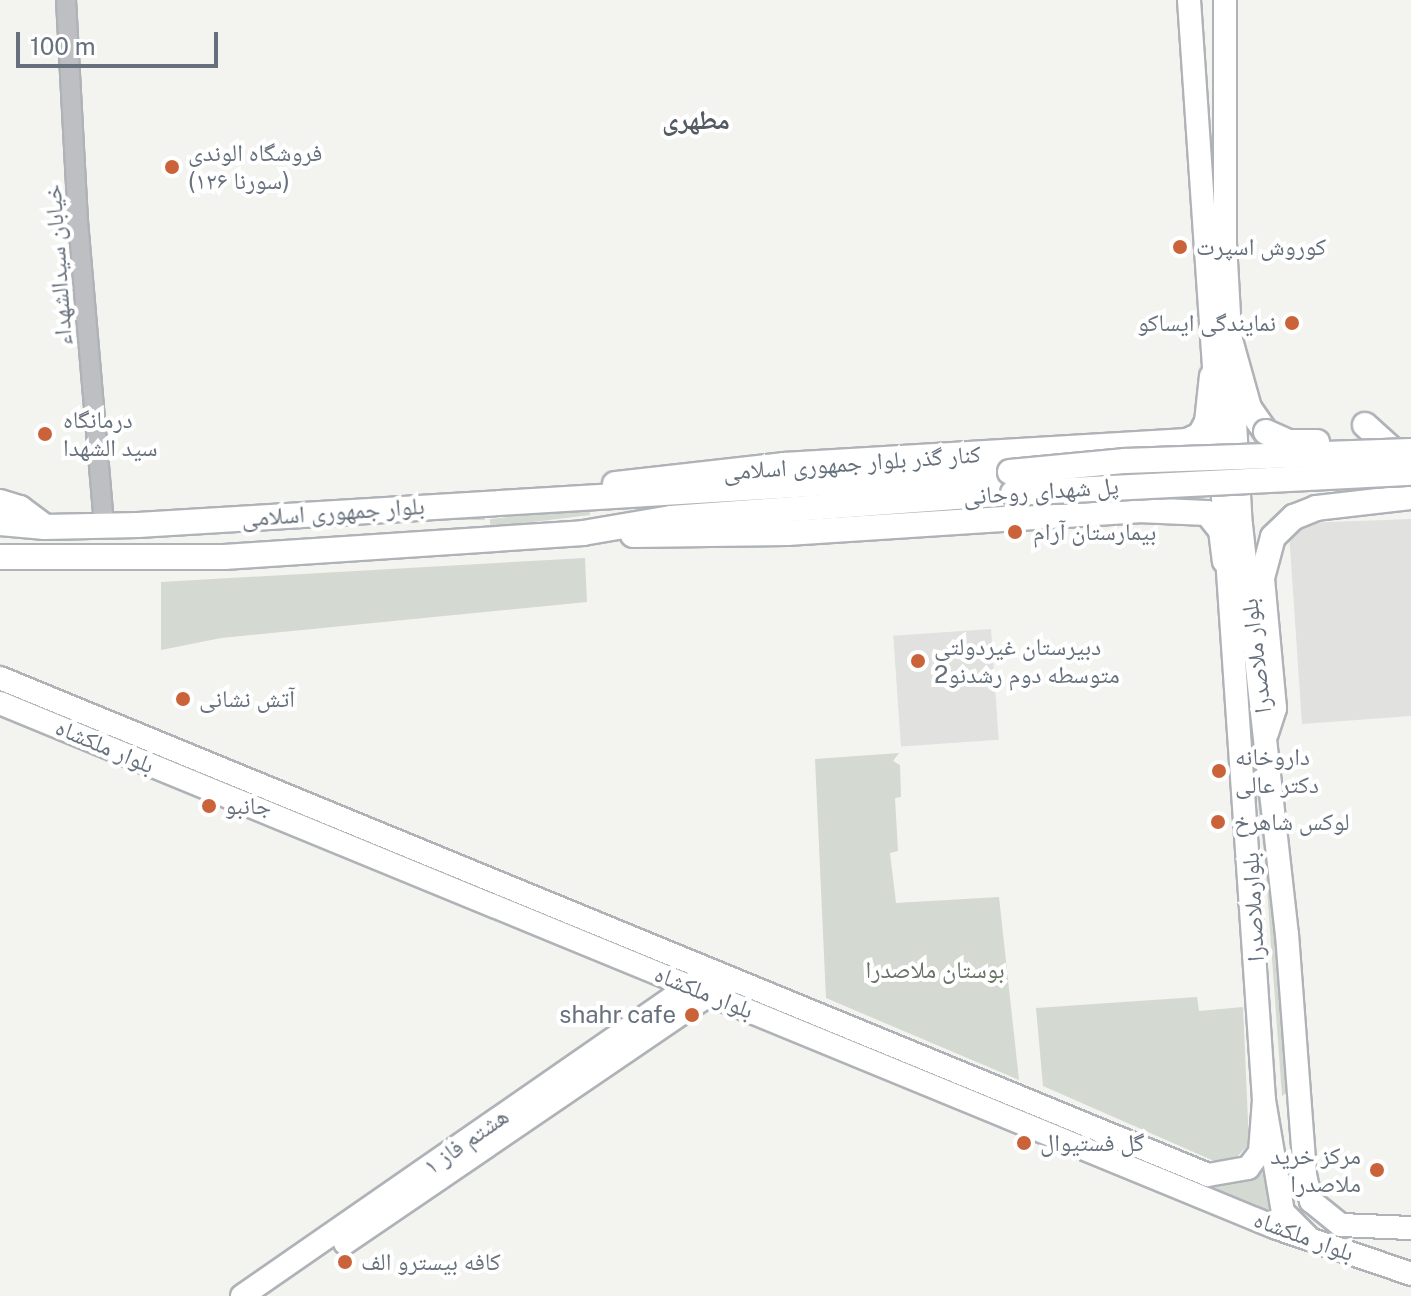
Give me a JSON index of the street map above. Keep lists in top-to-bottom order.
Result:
{
  "streets": {
    "main road": [
      "کنار گذر بلوار جمهوری اسلامی",
      "پل شهدای روحانی",
      "بلوار جمهوری اسلامی",
      "بلوار ملاصدرا",
      "بلوار ملکشاه",
      "بلوارملاصدرا",
      "هشتم فاز ۱"
    ],
    "street": ["خیابان سیدالشهداء"]
  },
  "crossings": [
    ["خیابان سیدالشهداء", "بلوار جمهوری اسلامی"],
    ["کنار گذر بلوار جمهوری اسلامی", "بلوار جمهوری اسلامی"],
    ["پل شهدای روحانی", "بلوار جمهوری اسلامی"],
    ["بلوار ملکشاه", "بلوارملاصدرا"],
    ["بلوار ملکشاه", "هشتم فاز ۱"]
  ],
  "districts": ["مطهری"],
  "parks": ["بوستان ملاصدرا"],
  "places": [
    "فروشگاه الوندی (سورنا ۱۲۶)",
    "کوروش اسپرت",
    "نمایندگی ایساکو",
    "درمانگاه سید الشهدا",
    "بیمارستان آرام",
    "دبیرستان غیردولتی متوسطه دوم رشدنو2",
    "آتش نشانی",
    "داروخانه دکتر عالی",
    "جانبو",
    "لوکس شاهرخ",
    "shahr cafe",
    "گل فستیوال",
    "مرکز خرید ملاصدرا",
    "کافه بیسترو الف"
  ],
  "scale_bar": "100 m"
}
